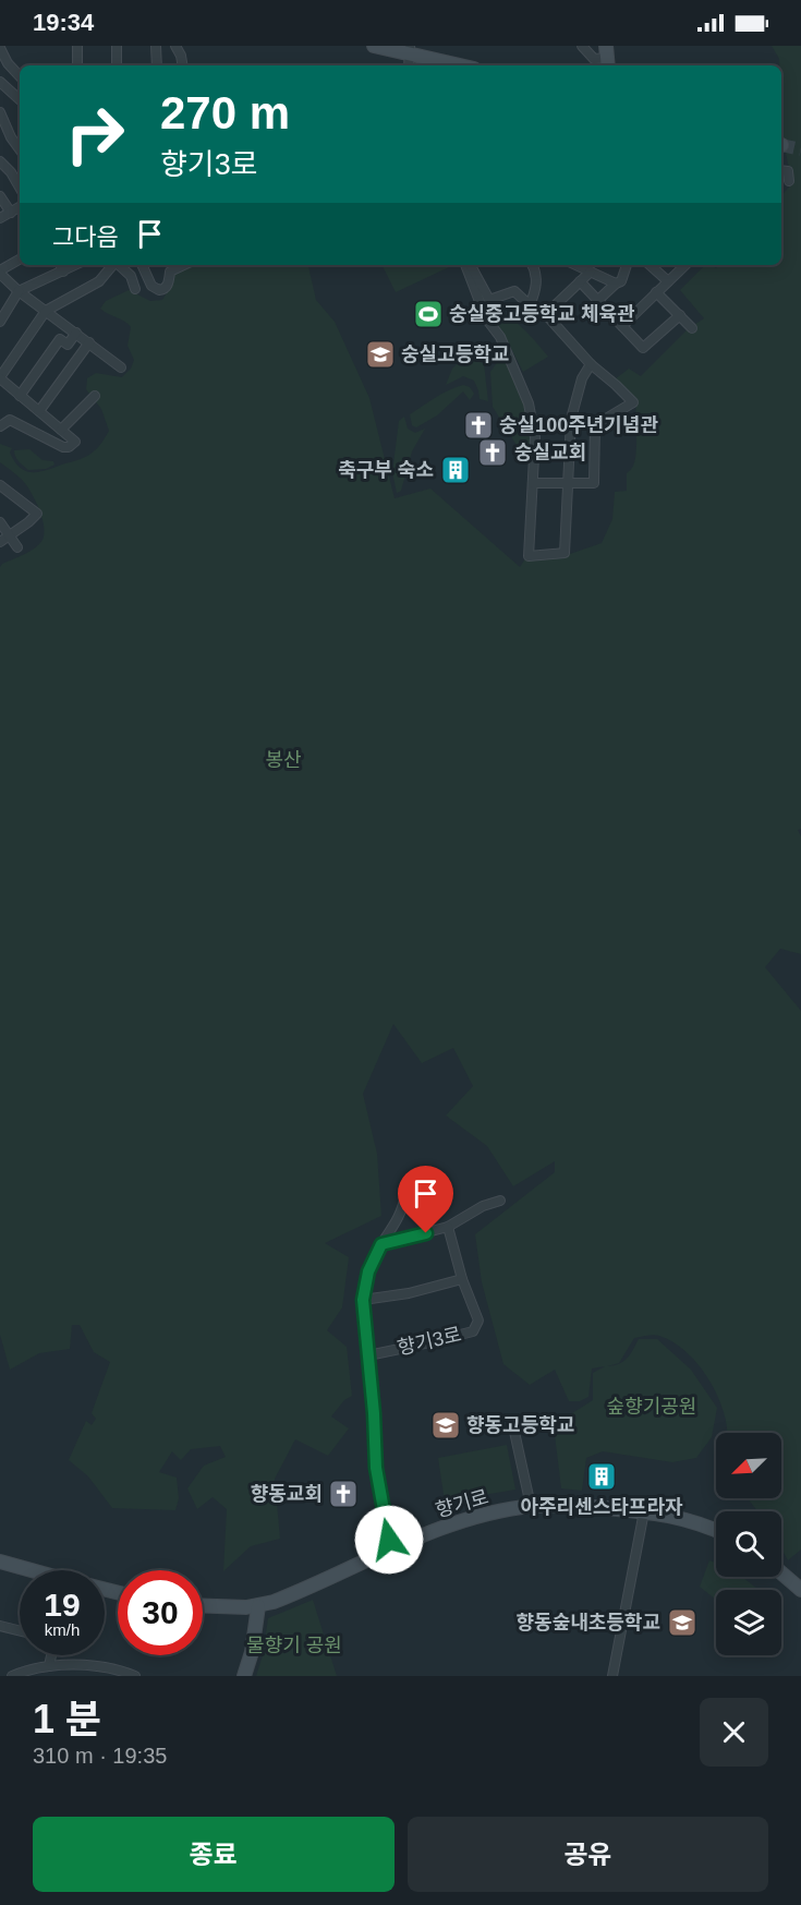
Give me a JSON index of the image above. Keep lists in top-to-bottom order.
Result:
{
  "streets": {
    "main road": ["향기로"],
    "street": ["향기3로"]
  },
  "crossings": [
    ["향기3로", "향기로"]
  ],
  "parks": ["봉산", "숲향기공원", "물향기 공원"],
  "places": {
    "sports": ["숭실중고등학교 체육관"],
    "school or university": ["숭실고등학교", "향동고등학교", "향동숲내초등학교"],
    "church": ["숭실100주년기념관", "숭실교회", "향동교회"],
    "building": ["축구부 숙소", "아주리센스타프라자"]
  },
  "north": "bottom left",
  "page": {
    "status": "19:34",
    "turn": ["270 m", "향기3로"],
    "then": "그다음",
    "speed": "19 km/h",
    "limit": "30",
    "heading": ["1 분", "310 m · 19:35"],
    "buttons": ["종료", "공유"]
  }
}
